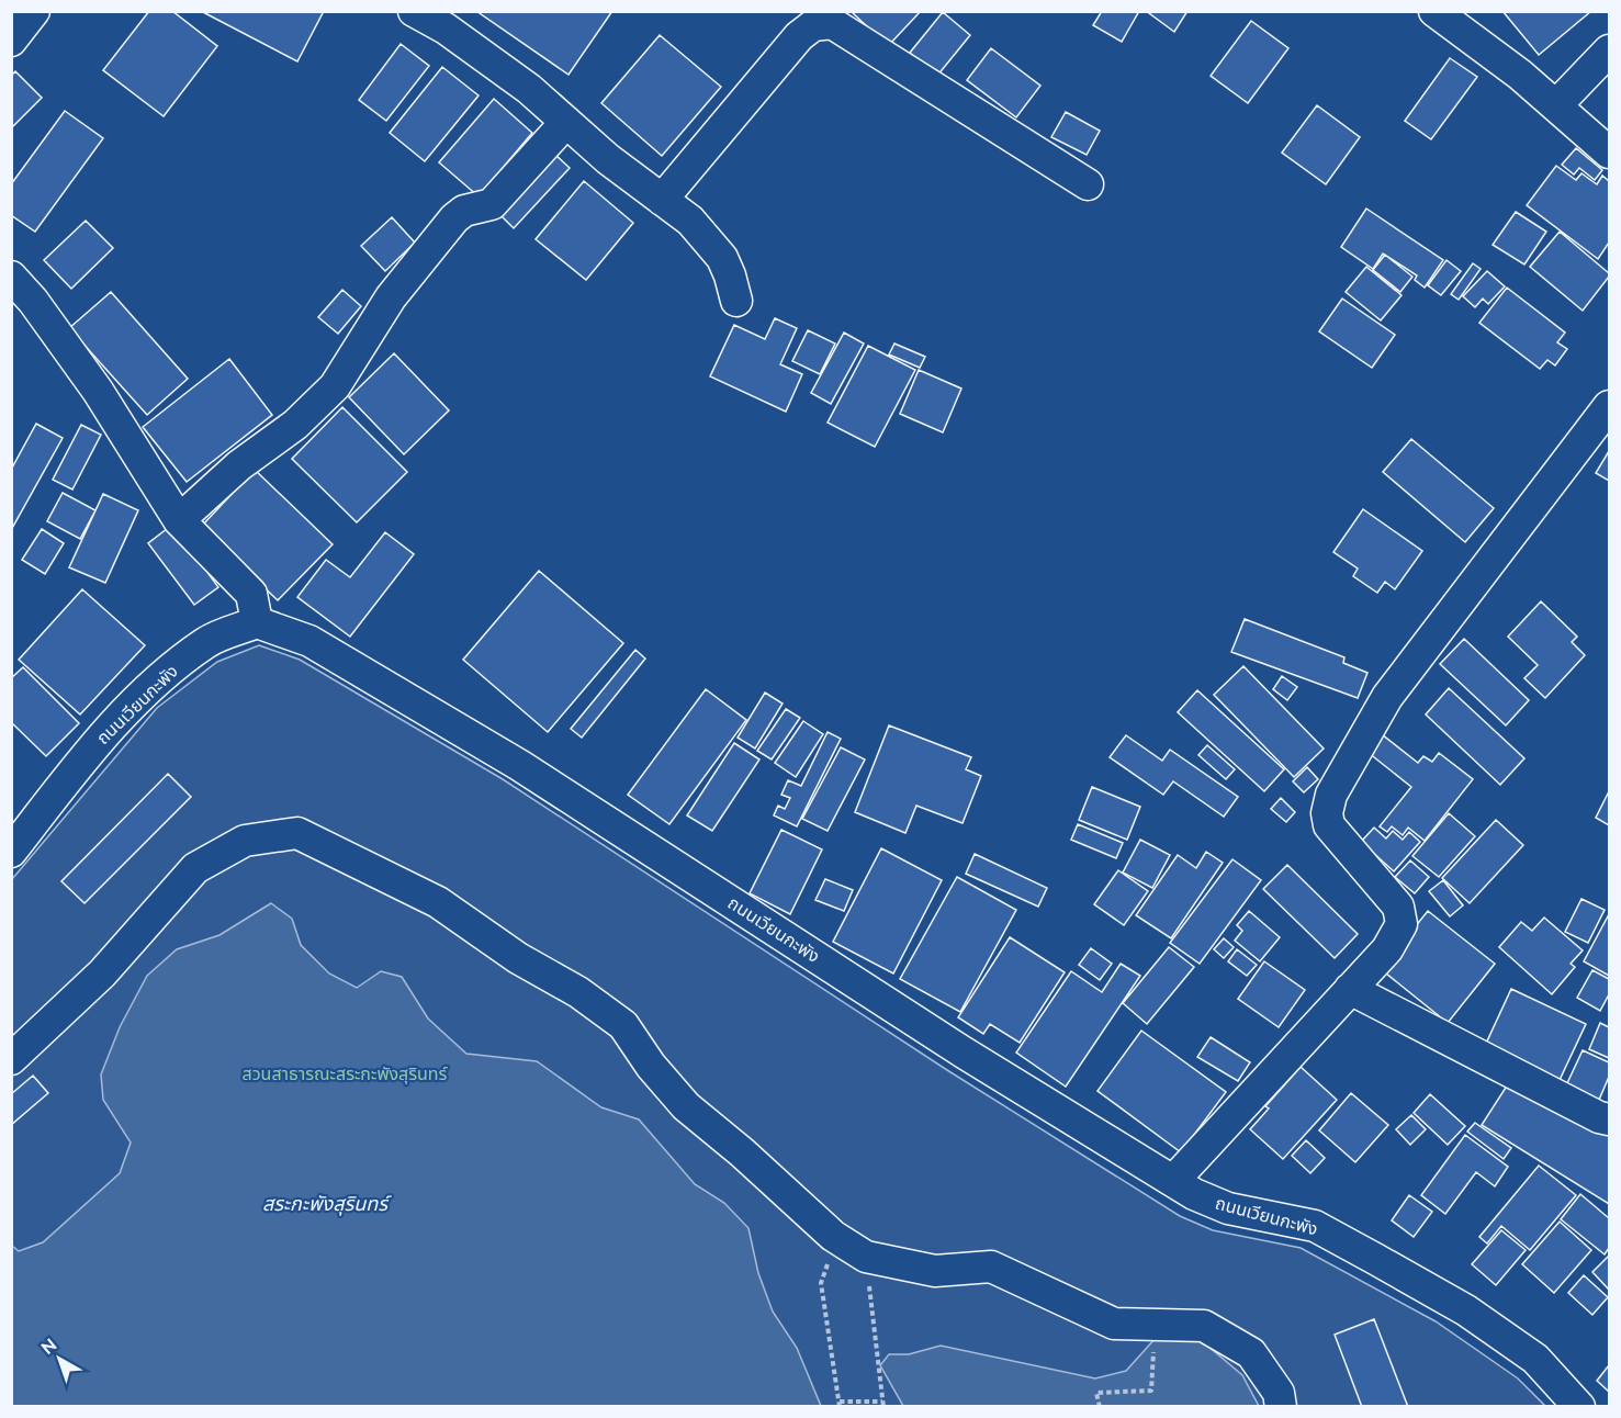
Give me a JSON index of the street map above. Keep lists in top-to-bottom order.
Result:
{
  "streets": {
    "street": ["ถนนเวียนกะพัง"]
  },
  "water": ["สระกะพังสุรินทร์"],
  "parks": ["สวนสาธารณะสระกะพังสุรินทร์"],
  "north": "top left"
}
